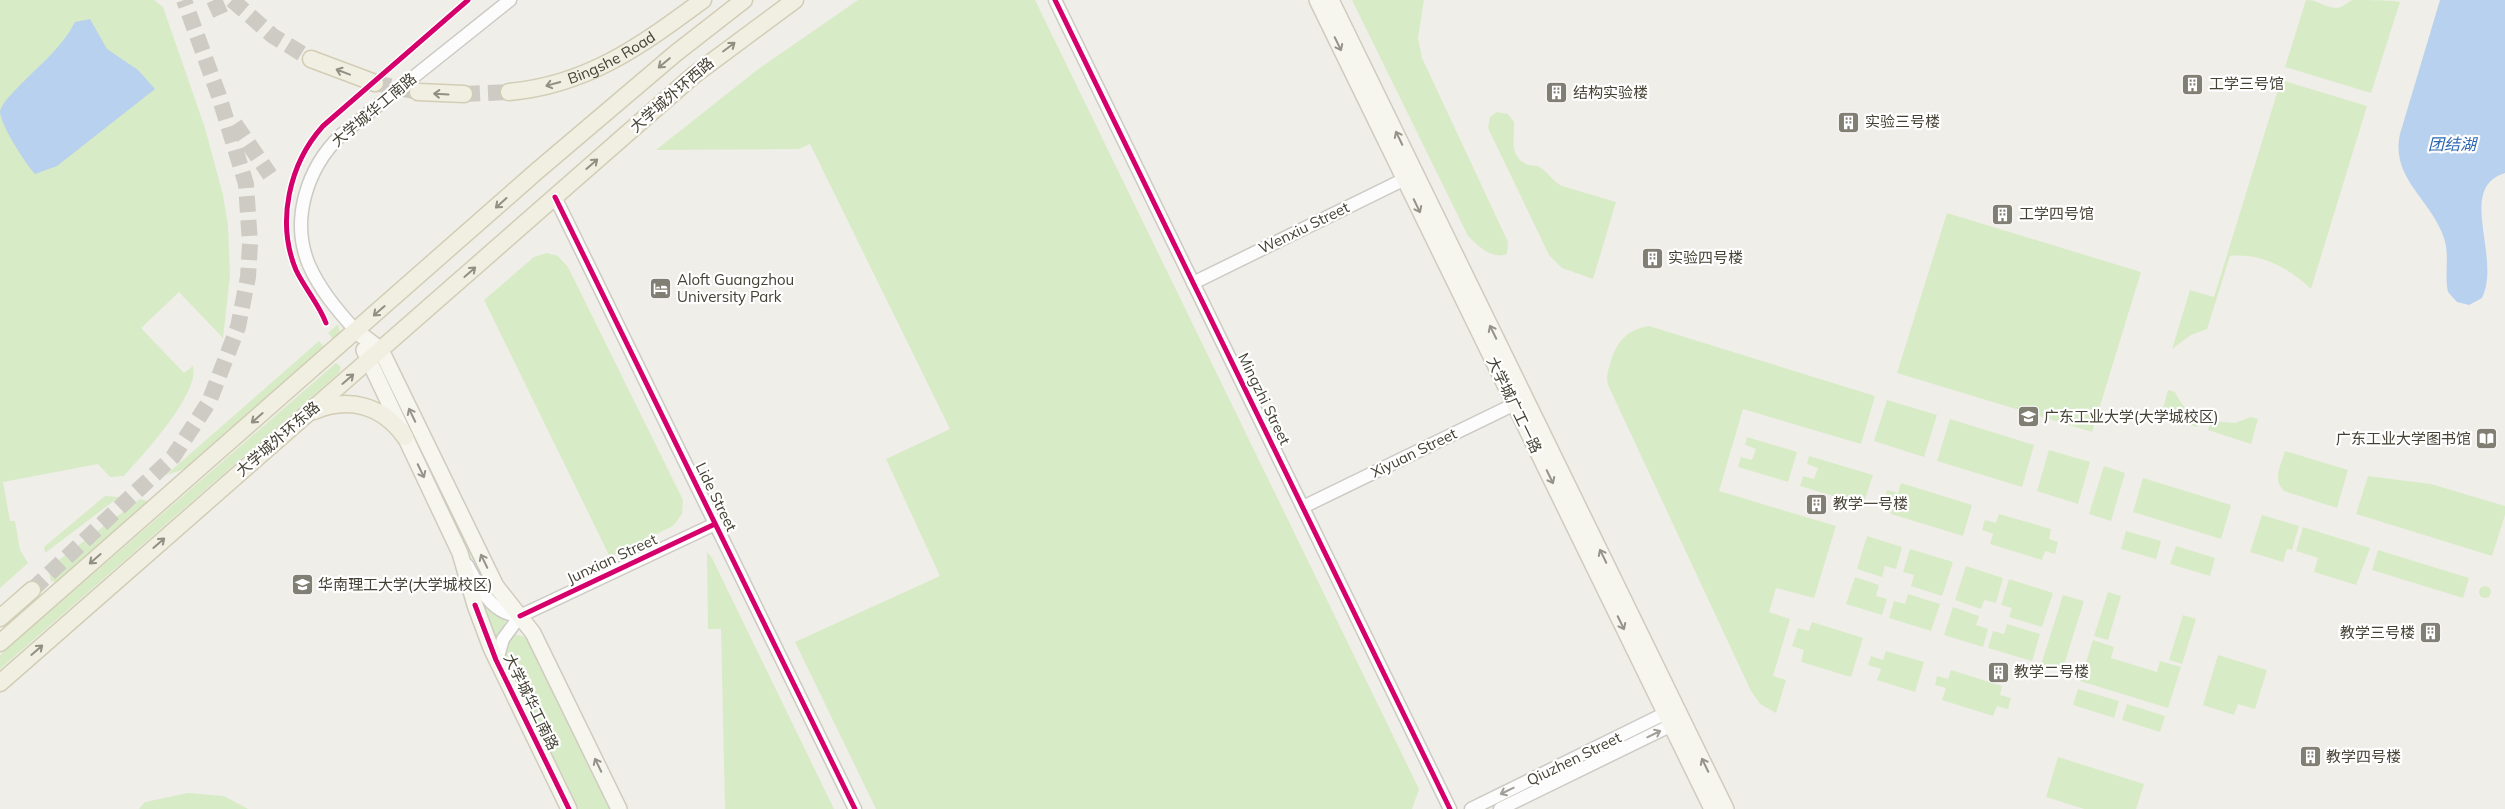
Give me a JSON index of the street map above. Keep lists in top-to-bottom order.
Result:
{
  "streets": {
    "main road": [
      "Bingshe Road",
      "大学城外环西路",
      "大学城华工南路",
      "大学城广工一路",
      "大学城外环东路"
    ],
    "street": [
      "Wenxiu Street",
      "Mingzhi Street",
      "Xiyuan Street",
      "Lide Street",
      "Junxian Street",
      "Qiuzhen Street"
    ]
  },
  "crossings": [
    ["大学城外环西路", "大学城外环东路"],
    ["大学城外环西路", "Lide Street"],
    ["大学城华工南路", "大学城外环东路"],
    ["大学城华工南路", "Junxian Street"],
    ["Wenxiu Street", "Mingzhi Street"],
    ["Wenxiu Street", "大学城广工一路"],
    ["Mingzhi Street", "Xiyuan Street"],
    ["大学城广工一路", "Xiyuan Street"],
    ["大学城广工一路", "Qiuzhen Street"],
    ["大学城外环东路", "Lide Street"],
    ["Lide Street", "Junxian Street"]
  ],
  "one_way": ["Bingshe Road"],
  "water": ["团结湖"],
  "places": {
    "building": [
      "工学三号馆",
      "结构实验楼",
      "实验三号楼",
      "工学四号馆",
      "实验四号楼",
      "教学一号楼",
      "教学三号楼",
      "教学二号楼",
      "教学四号楼"
    ],
    "hotel": ["Aloft Guangzhou University Park"],
    "school or university": ["广东工业大学(大学城校区)", "华南理工大学(大学城校区)"],
    "library": ["广东工业大学图书馆"]
  }
}
